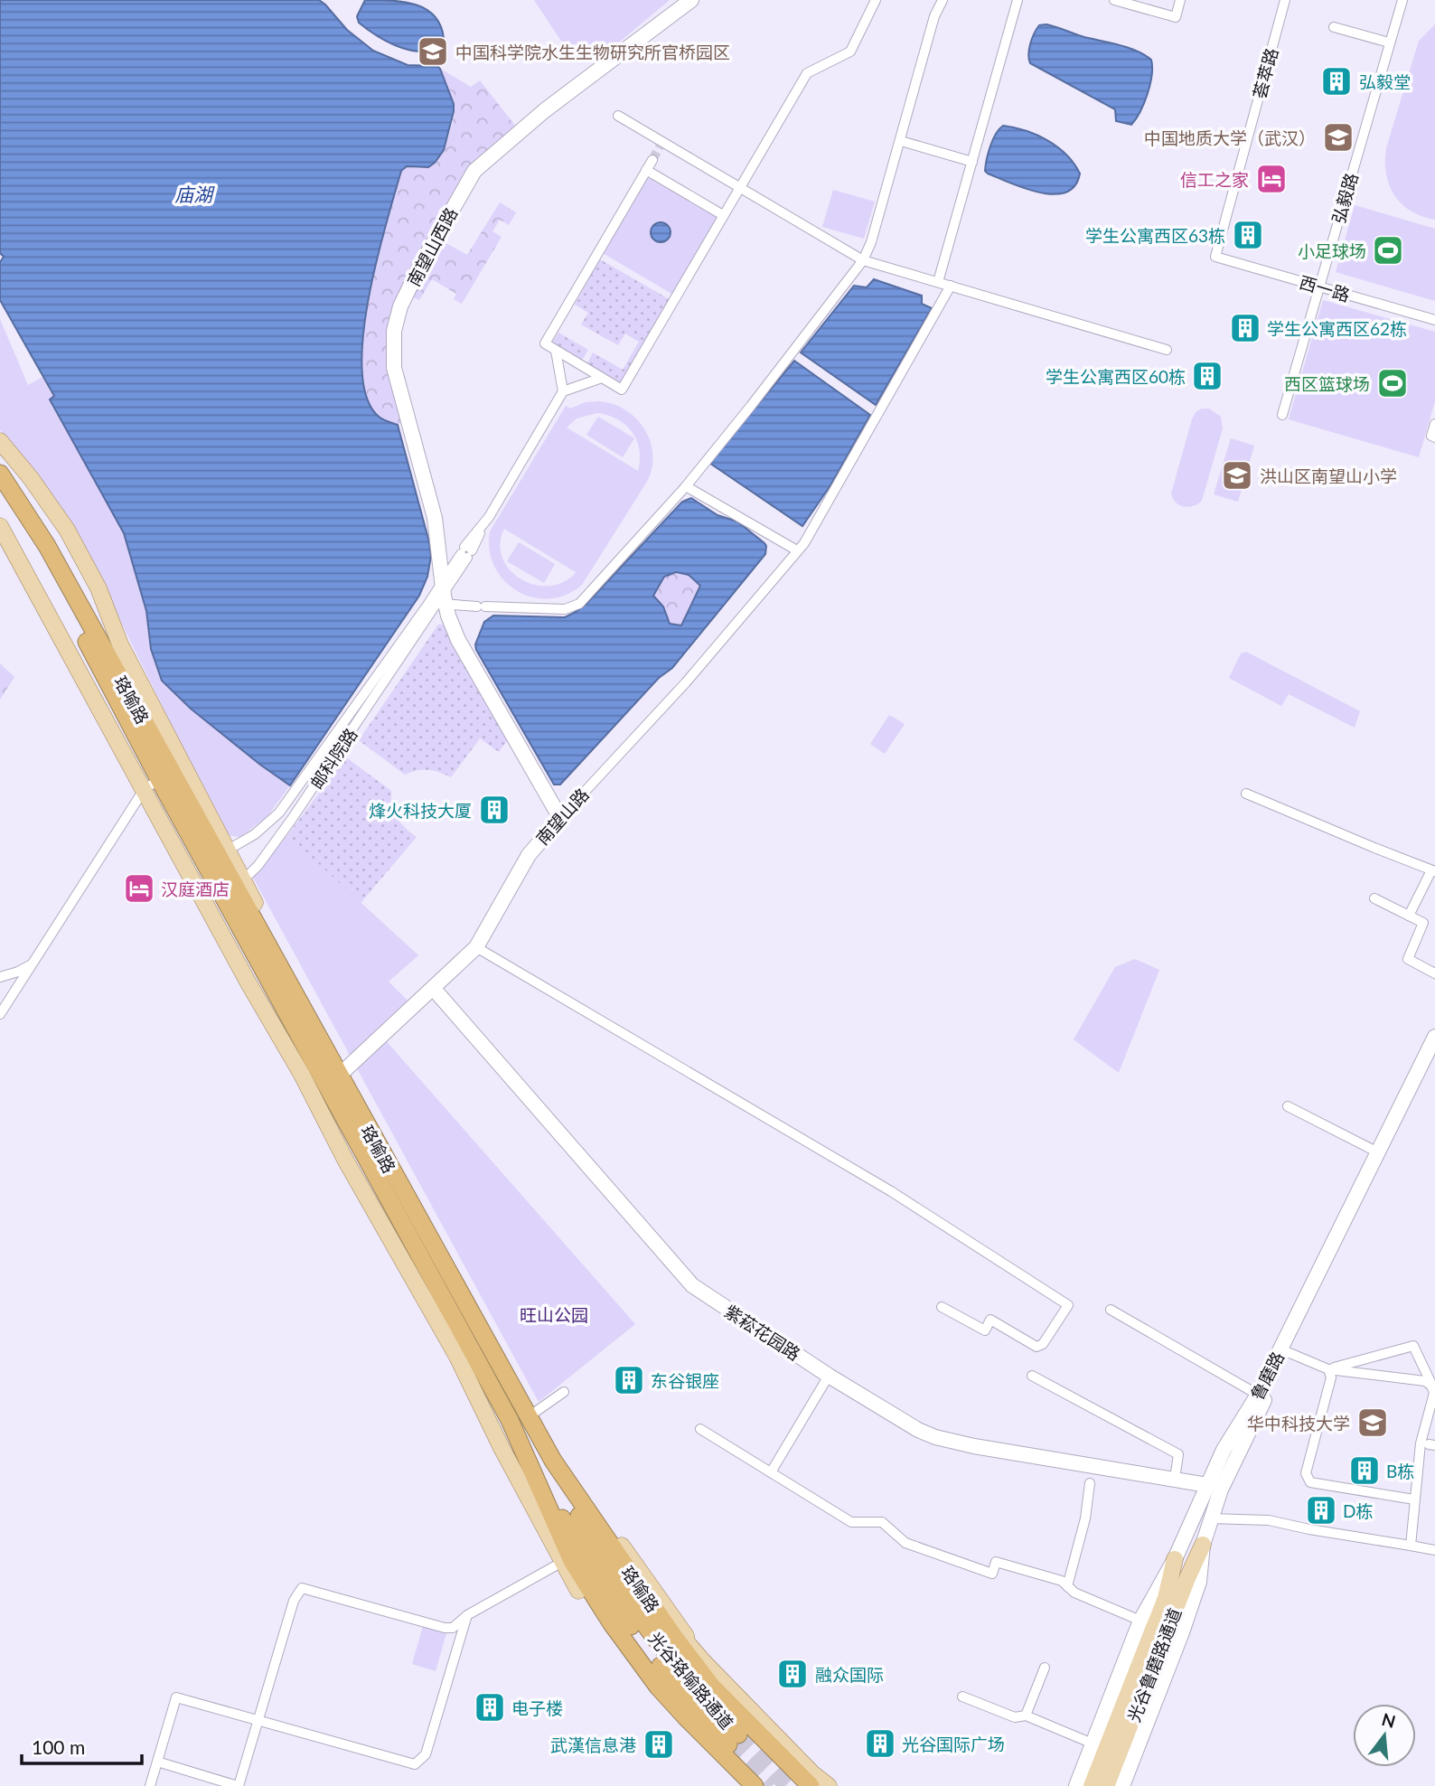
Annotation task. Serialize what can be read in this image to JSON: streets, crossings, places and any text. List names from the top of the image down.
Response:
{
  "streets": {
    "highway": ["珞喻路", "光谷珞喻路通道"],
    "main road": ["光谷鲁磨路通道"],
    "street": [
      "荟萃路",
      "弘毅路",
      "南望山西路",
      "西一路",
      "邮科院路",
      "南望山路",
      "紫菘花园路",
      "鲁磨路"
    ]
  },
  "crossings": [
    ["荟萃路", "西一路"],
    ["弘毅路", "西一路"],
    ["南望山西路", "邮科院路"],
    ["南望山西路", "南望山路"],
    ["珞喻路", "邮科院路"],
    ["珞喻路", "南望山路"],
    ["珞喻路", "光谷珞喻路通道"],
    ["南望山路", "紫菘花园路"],
    ["紫菘花园路", "鲁磨路"],
    ["鲁磨路", "光谷鲁磨路通道"]
  ],
  "water": ["庙湖"],
  "parks": ["旺山公园"],
  "places": {
    "school or university": [
      "中国科学院水生生物研究所官桥园区",
      "中国地质大学（武汉）",
      "洪山区南望山小学",
      "华中科技大学"
    ],
    "building": [
      "弘毅堂",
      "学生公寓西区63栋",
      "学生公寓西区62栋",
      "学生公寓西区60栋",
      "烽火科技大厦",
      "东谷银座",
      "B栋",
      "D栋",
      "融众国际",
      "电子楼",
      "光谷国际广场",
      "武漢信息港"
    ],
    "hotel": ["信工之家", "汉庭酒店"],
    "sports": ["小足球场", "西区篮球场"]
  },
  "scale_bar": "100 m",
  "north": "top"
}
